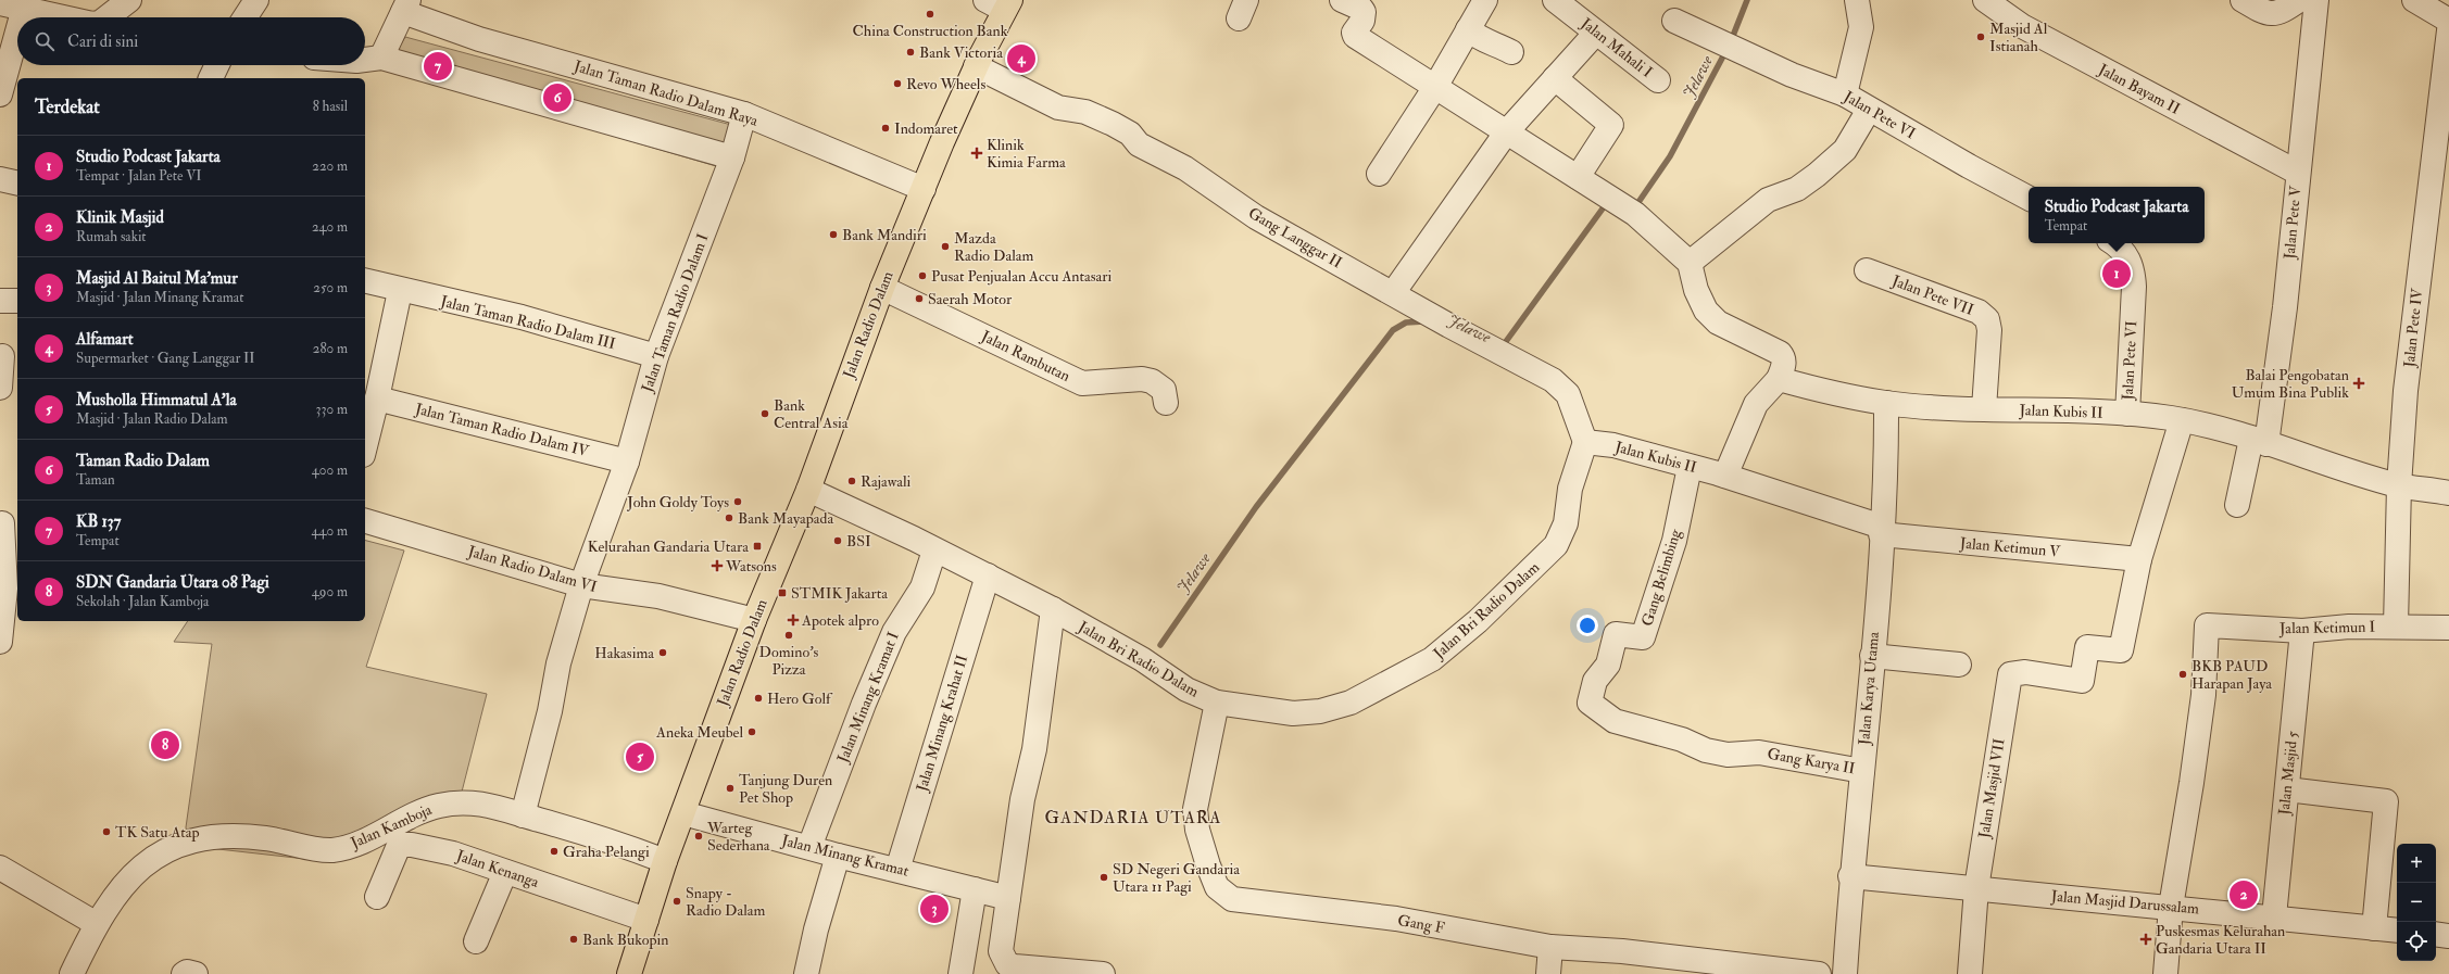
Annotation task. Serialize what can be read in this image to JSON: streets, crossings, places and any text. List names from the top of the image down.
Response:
{
  "streets": {
    "main road": ["Jalan Radio Dalam"],
    "street": [
      "Jalan Mahali I",
      "Jalan Bayam II",
      "Jalan Taman Radio Dalam Raya",
      "Jalan Pete VI",
      "Jalan Pete V",
      "Gang Langgar II",
      "Jalan Pete VII",
      "Jalan Taman Radio Dalam I",
      "Jalan Taman Radio Dalam III",
      "Jalan Pete IV",
      "Jalan Rambutan",
      "Jalan Kubis II",
      "Jalan Taman Radio Dalam IV",
      "Jalan Ketimun V",
      "Jalan Radio Dalam VI",
      "Gang Belimbing",
      "Jalan Bri Radio Dalam",
      "Jalan Ketimun I",
      "Jalan Karya Utama",
      "Jalan Minang Kramat I",
      "Jalan Minang Krahat II",
      "Gang Karya II",
      "Jalan Masjid 5",
      "Jalan Masjid VII",
      "Jalan Kamboja",
      "Jalan Minang Kramat",
      "Jalan Kenanga",
      "Jalan Masjid Darussalam",
      "Gang F"
    ]
  },
  "crossings": [
    ["Jalan Bayam II", "Jalan Pete V"],
    ["Jalan Taman Radio Dalam Raya", "Jalan Taman Radio Dalam I"],
    ["Jalan Taman Radio Dalam Raya", "Jalan Radio Dalam"],
    ["Jalan Pete VI", "Jalan Kubis II"],
    ["Jalan Pete V", "Jalan Kubis II"],
    ["Gang Langgar II", "Jalan Radio Dalam"],
    ["Gang Langgar II", "Jalan Kubis II"],
    ["Gang Langgar II", "Jalan Bri Radio Dalam"],
    ["Jalan Pete VII", "Jalan Kubis II"],
    ["Jalan Taman Radio Dalam I", "Jalan Taman Radio Dalam III"],
    ["Jalan Taman Radio Dalam I", "Jalan Taman Radio Dalam IV"],
    ["Jalan Taman Radio Dalam I", "Jalan Radio Dalam VI"],
    ["Jalan Taman Radio Dalam I", "Jalan Kamboja"],
    ["Jalan Radio Dalam", "Jalan Rambutan"],
    ["Jalan Radio Dalam", "Jalan Radio Dalam VI"],
    ["Jalan Radio Dalam", "Jalan Bri Radio Dalam"],
    ["Jalan Radio Dalam", "Jalan Kamboja"],
    ["Jalan Radio Dalam", "Jalan Minang Kramat"],
    ["Jalan Radio Dalam", "Jalan Kenanga"],
    ["Jalan Pete IV", "Jalan Kubis II"],
    ["Jalan Pete IV", "Jalan Ketimun I"],
    ["Jalan Kubis II", "Jalan Ketimun V"],
    ["Jalan Kubis II", "Gang Belimbing"],
    ["Jalan Kubis II", "Jalan Bri Radio Dalam"],
    ["Jalan Kubis II", "Jalan Karya Utama"],
    ["Jalan Ketimun V", "Jalan Karya Utama"],
    ["Jalan Ketimun V", "Jalan Masjid VII"],
    ["Gang Belimbing", "Gang Karya II"],
    ["Jalan Bri Radio Dalam", "Jalan Minang Kramat I"],
    ["Jalan Bri Radio Dalam", "Jalan Minang Krahat II"],
    ["Jalan Bri Radio Dalam", "Gang F"],
    ["Jalan Ketimun I", "Jalan Masjid 5"],
    ["Jalan Ketimun I", "Jalan Masjid Darussalam"],
    ["Jalan Karya Utama", "Gang Karya II"],
    ["Jalan Karya Utama", "Jalan Masjid Darussalam"],
    ["Jalan Minang Kramat I", "Jalan Minang Kramat"],
    ["Jalan Minang Krahat II", "Jalan Minang Kramat"],
    ["Jalan Masjid 5", "Jalan Masjid Darussalam"],
    ["Jalan Masjid VII", "Jalan Masjid Darussalam"]
  ],
  "districts": ["GANDARIA UTARA"],
  "water": ["Jelawe"],
  "places": {
    "other": [
      "China Construction Bank",
      "Masjid Al Istianah",
      "Bank Victoria",
      "Revo Wheels",
      "Indomaret",
      "Bank Mandiri",
      "Mazda Radio Dalam",
      "Pusat Penjualan Accu Antasari",
      "Saerah Motor",
      "Bank Central Asia",
      "Rajawali",
      "John Goldy Toys",
      "Bank Mayapada",
      "BSI",
      "Domino's Pizza",
      "Hakasima",
      "BKB PAUD Harapan Jaya",
      "Hero Golf",
      "Aneka Meubel",
      "Tanjung Duren Pet Shop",
      "TK Satu Atap",
      "Warteg Sederhana",
      "Graha Pelangi",
      "SD Negeri Gandaria Utara 11 Pagi",
      "Snapy - Radio Dalam",
      "Bank Bukopin"
    ],
    "health": [
      "Klinik Kimia Farma",
      "Balai Pengobatan Umum Bina Publik",
      "Watsons",
      "Apotek alpro",
      "Puskesmas Kelurahan Gandaria Utara II"
    ],
    "transit": ["Kelurahan Gandaria Utara", "STMIK Jakarta"]
  },
  "page": {
    "search": "Cari di sini",
    "pins": [
      "4",
      "7",
      "6",
      "1",
      "8",
      "5",
      "2",
      "3"
    ],
    "heading": ["Terdekat", "8 hasil"],
    "list": [
      {
        "mark": "1",
        "name": "Studio Podcast Jakarta",
        "note": "Tempat · Jalan Pete VI",
        "value": "220 m"
      },
      {
        "mark": "2",
        "name": "Klinik Masjid",
        "note": "Rumah sakit",
        "value": "240 m"
      },
      {
        "mark": "3",
        "name": "Masjid Al Baitul Ma'mur",
        "note": "Masjid · Jalan Minang Kramat",
        "value": "250 m"
      },
      {
        "mark": "4",
        "name": "Alfamart",
        "note": "Supermarket · Gang Langgar II",
        "value": "280 m"
      },
      {
        "mark": "5",
        "name": "Musholla Himmatul A'la",
        "note": "Masjid · Jalan Radio Dalam",
        "value": "330 m"
      },
      {
        "mark": "6",
        "name": "Taman Radio Dalam",
        "note": "Taman",
        "value": "400 m"
      },
      {
        "mark": "7",
        "name": "KB 137",
        "note": "Tempat",
        "value": "440 m"
      },
      {
        "mark": "8",
        "name": "SDN Gandaria Utara 08 Pagi",
        "note": "Sekolah · Jalan Kamboja",
        "value": "490 m"
      }
    ],
    "popup": ["Studio Podcast Jakarta", "Tempat"],
    "map_buttons": ["+", "−"]
  }
}
